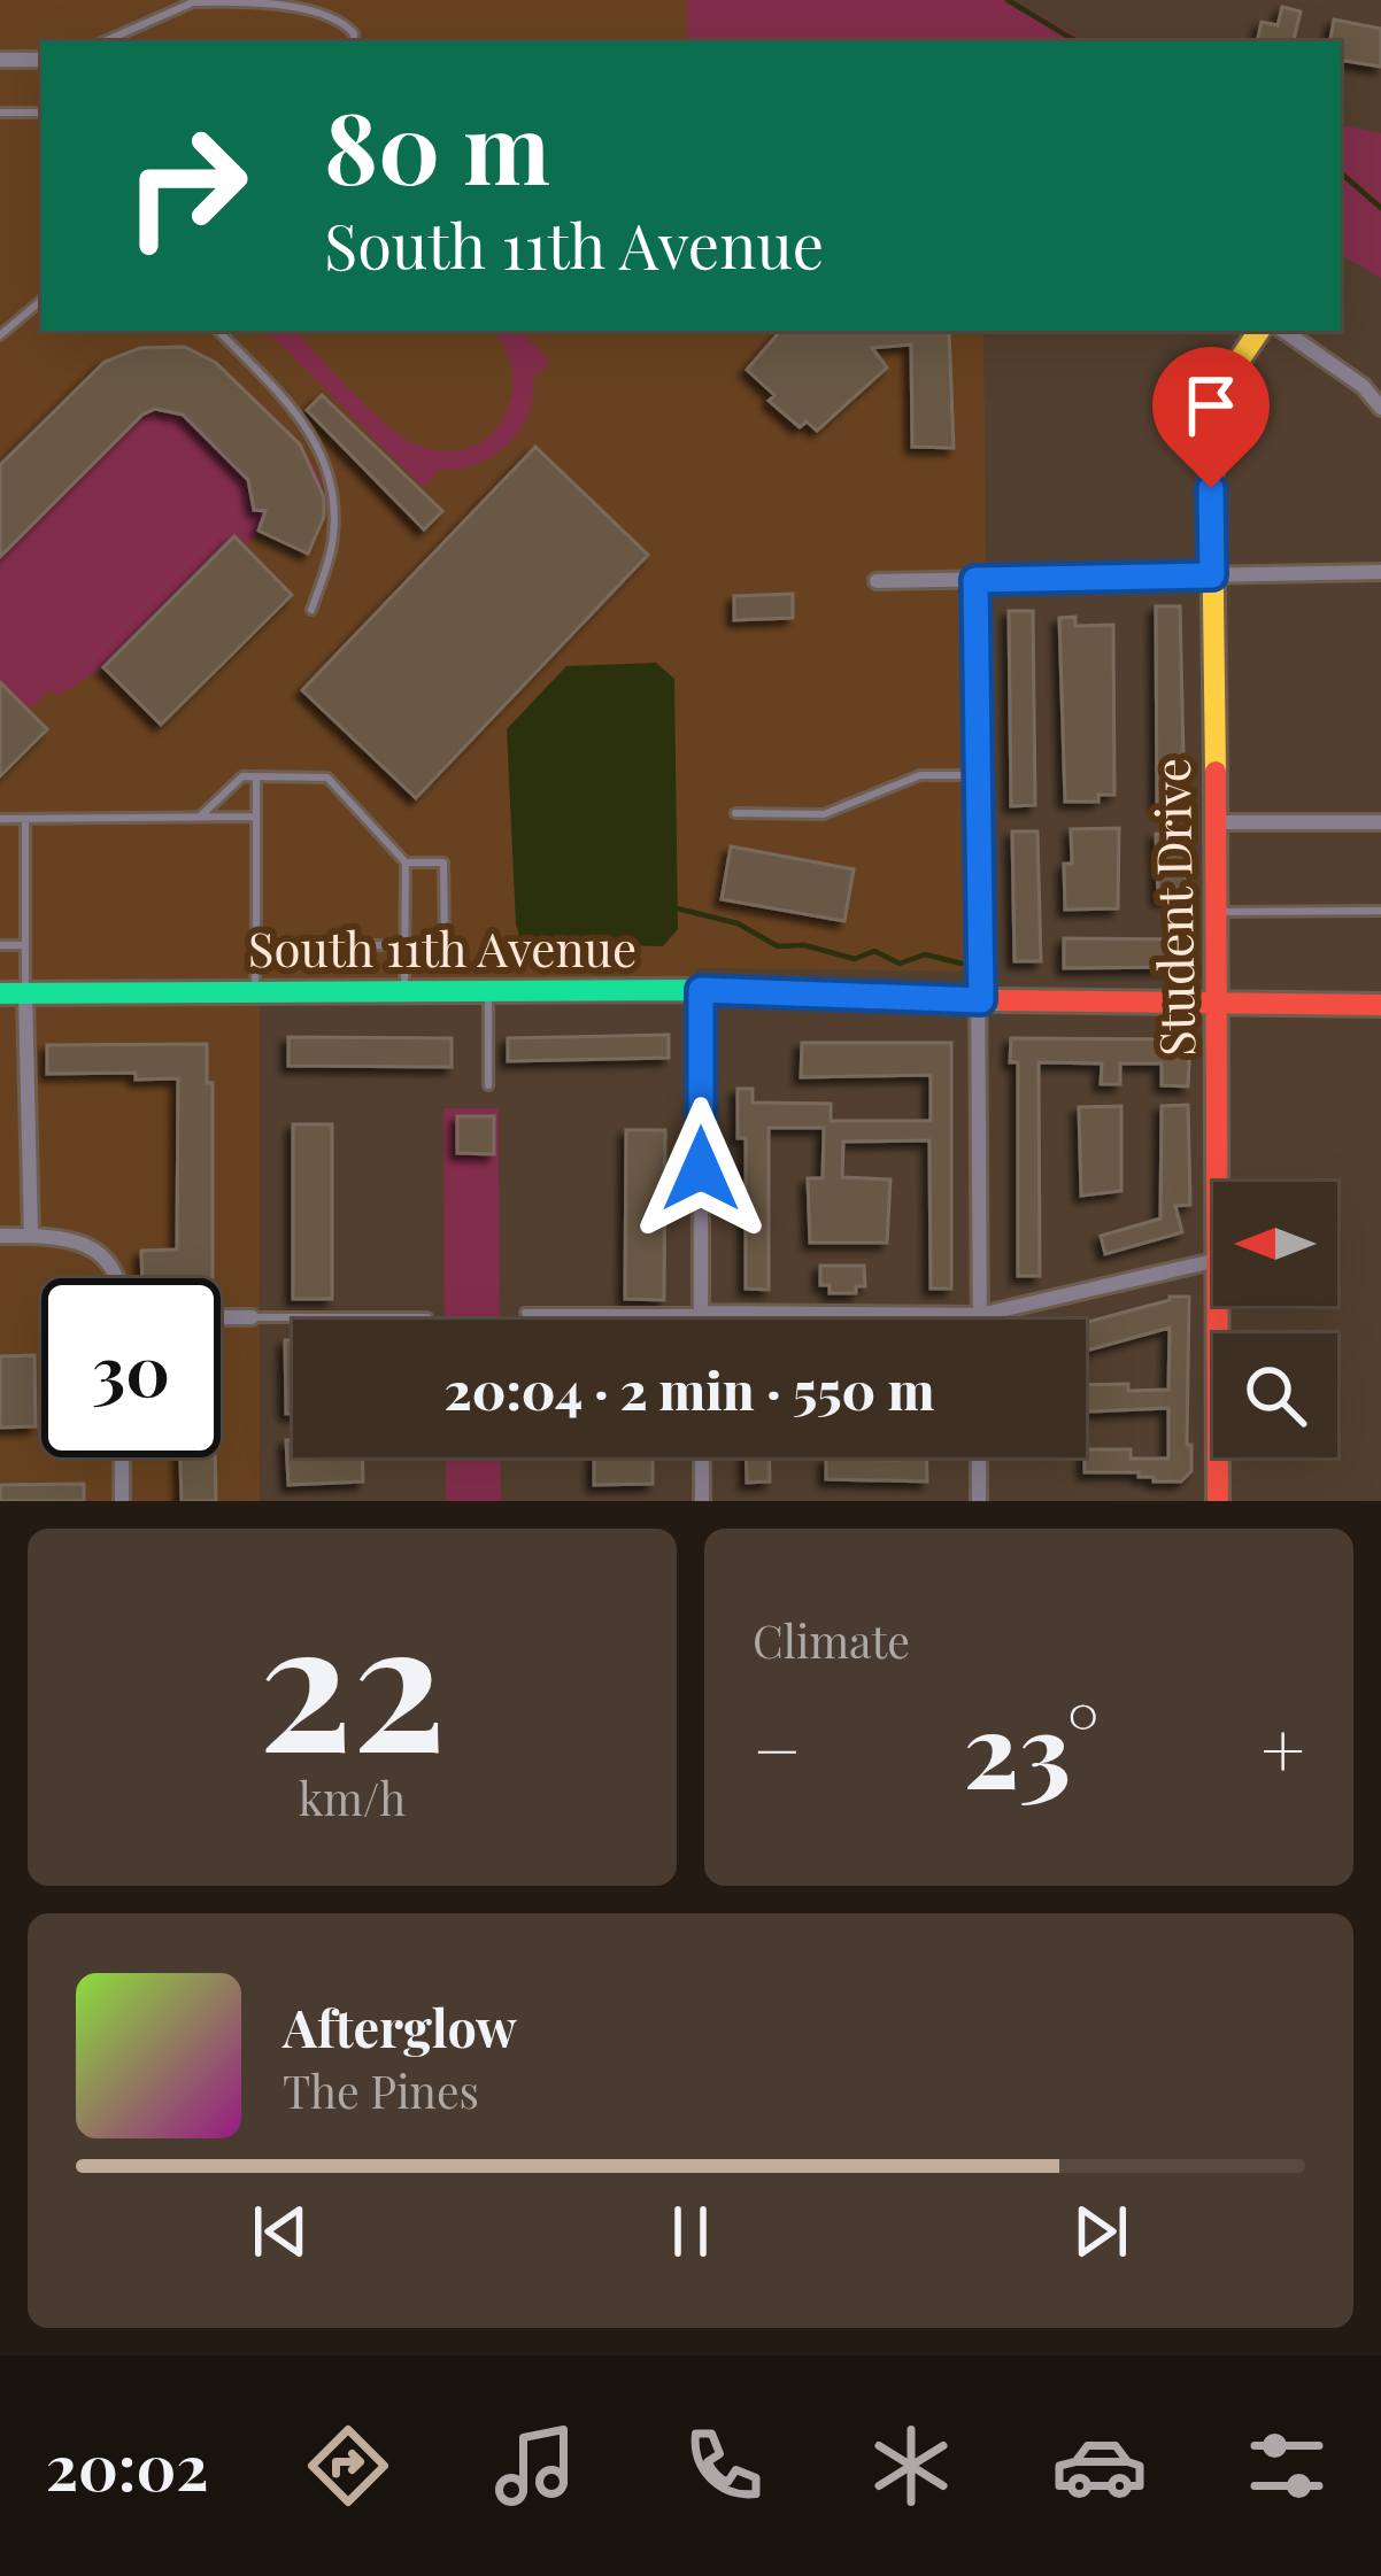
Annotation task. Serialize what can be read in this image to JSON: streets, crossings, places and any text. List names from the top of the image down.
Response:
{
  "streets": {
    "street": ["Student Drive", "South 11th Avenue"]
  },
  "crossings": [
    ["Student Drive", "South 11th Avenue"]
  ],
  "north": "left",
  "page": {
    "turn": ["80 m", "South 11th Avenue"],
    "limit": "30",
    "trip": "20:04 · 2 min · 550 m",
    "tile": [
      ["22", "km/h"],
      "Climate"
    ],
    "heat": ["−", "23°", "+"],
    "song": ["Afterglow", "The Pines"],
    "tabs": "20:02"
  }
}
